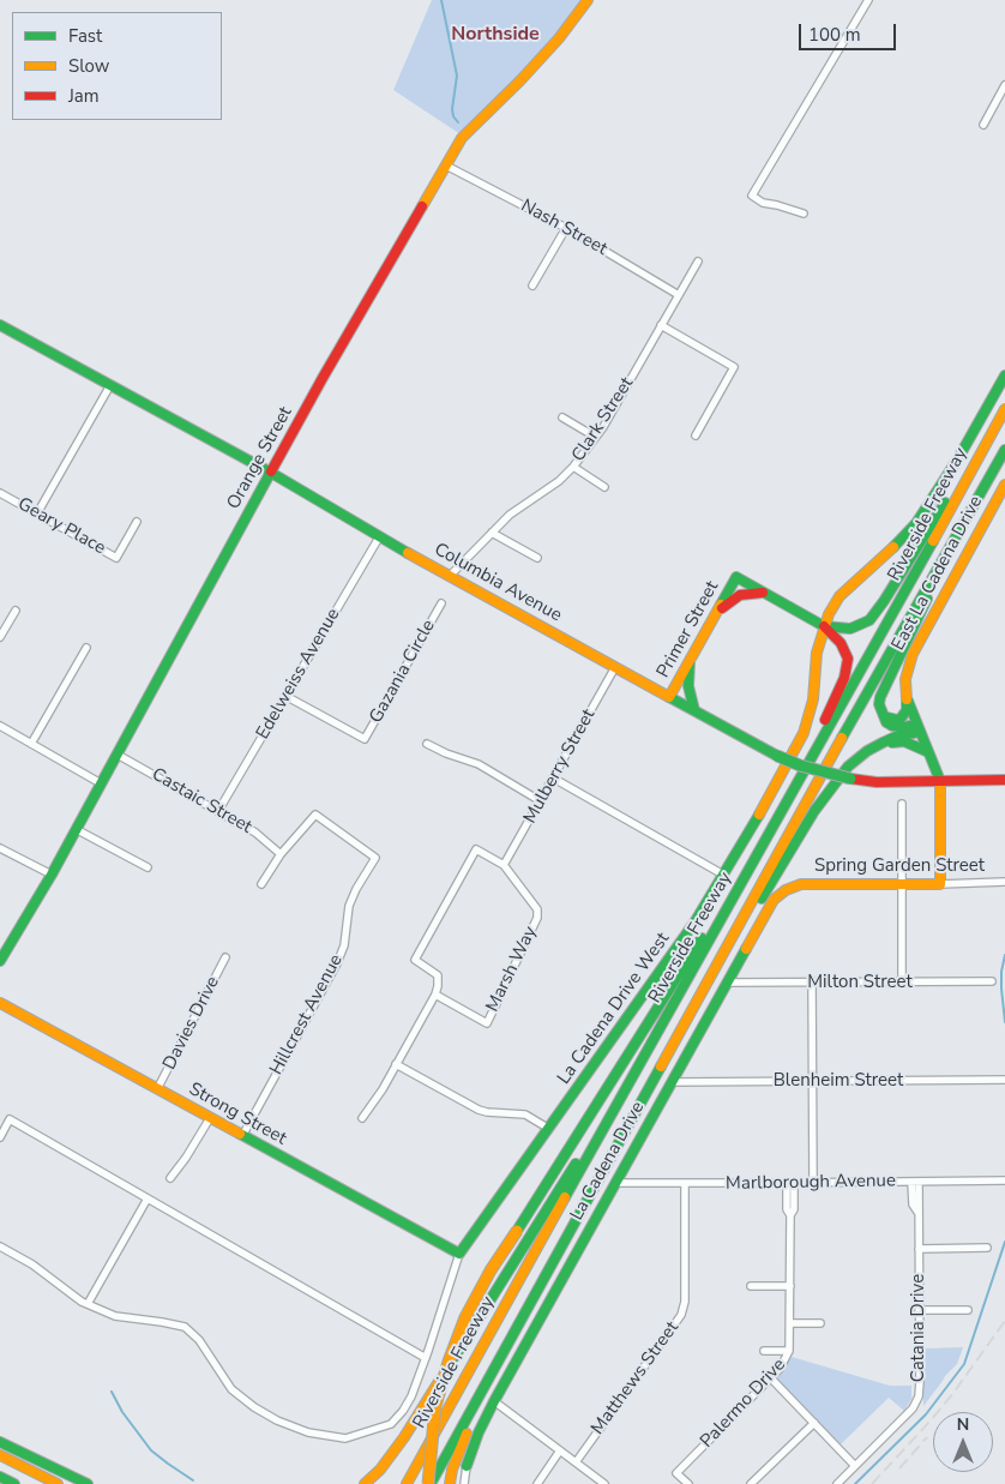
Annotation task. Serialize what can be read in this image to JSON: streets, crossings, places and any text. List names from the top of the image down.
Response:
{
  "streets": {
    "main road": [
      "Orange Street",
      "Riverside Freeway",
      "East La Cadena Drive",
      "Columbia Avenue",
      "Primer Street",
      "Spring Garden Street",
      "La Cadena Drive West",
      "Strong Street",
      "La Cadena Drive"
    ],
    "street": [
      "Nash Street",
      "Clark Street",
      "Geary Place",
      "Gazania Circle",
      "Edelweiss Avenue",
      "Mulberry Street",
      "Castaic Street",
      "Marsh Way",
      "Milton Street",
      "Hillcrest Avenue",
      "Davies Drive",
      "Blenheim Street",
      "Marlborough Avenue",
      "Catania Drive",
      "Matthews Street",
      "Palermo Drive"
    ]
  },
  "crossings": [
    ["Nash Street", "Clark Street"],
    ["Nash Street", "Orange Street"],
    ["Clark Street", "Columbia Avenue"],
    ["Orange Street", "Columbia Avenue"],
    ["Orange Street", "Castaic Street"],
    ["East La Cadena Drive", "Columbia Avenue"],
    ["Columbia Avenue", "Primer Street"],
    ["Columbia Avenue", "Edelweiss Avenue"],
    ["Columbia Avenue", "Mulberry Street"],
    ["Gazania Circle", "Edelweiss Avenue"],
    ["Edelweiss Avenue", "Castaic Street"],
    ["Mulberry Street", "Marsh Way"],
    ["Castaic Street", "Hillcrest Avenue"],
    ["Spring Garden Street", "La Cadena Drive"],
    ["Milton Street", "La Cadena Drive"],
    ["La Cadena Drive West", "Strong Street"],
    ["Hillcrest Avenue", "Strong Street"],
    ["Davies Drive", "Strong Street"],
    ["Blenheim Street", "La Cadena Drive"],
    ["La Cadena Drive", "Marlborough Avenue"],
    ["Marlborough Avenue", "Catania Drive"],
    ["Marlborough Avenue", "Matthews Street"],
    ["Marlborough Avenue", "Palermo Drive"]
  ],
  "districts": ["Northside"],
  "legend": ["Fast", "Slow", "Jam"],
  "scale_bar": "100 m",
  "north": "top"
}
